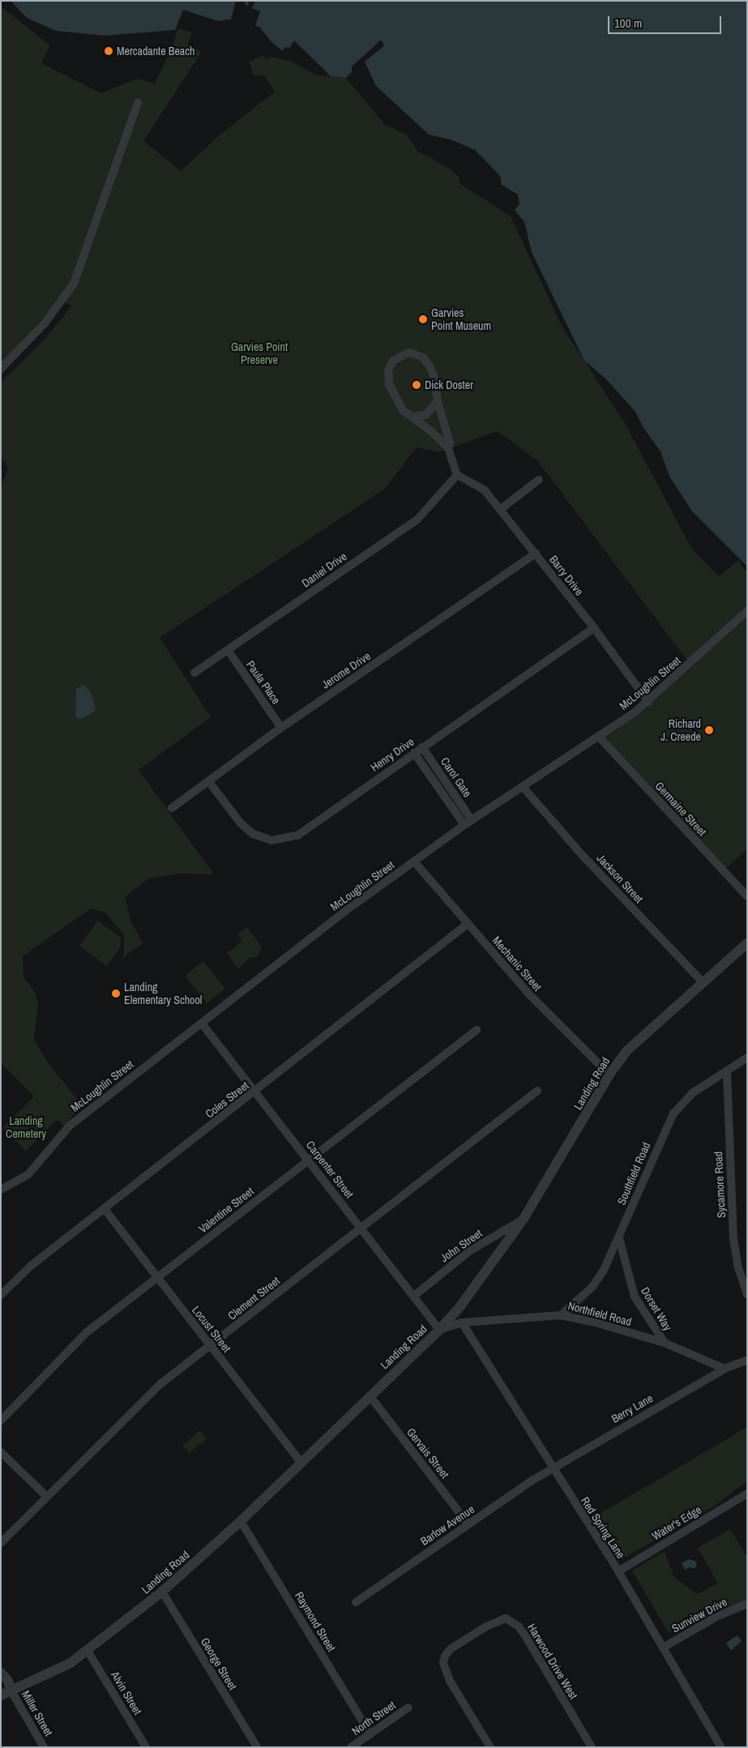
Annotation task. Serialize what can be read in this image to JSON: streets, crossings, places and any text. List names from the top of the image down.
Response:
{
  "streets": {
    "street": [
      "Daniel Drive",
      "Barry Drive",
      "Jerome Drive",
      "Paula Place",
      "McLoughlin Street",
      "Henry Drive",
      "Carol Gate",
      "Germaine Street",
      "Jackson Street",
      "Mechanic Street",
      "Landing Road",
      "Coles Street",
      "Carpenter Street",
      "Southfield Road",
      "Sycamore Road",
      "Valentine Street",
      "John Street",
      "Clement Street",
      "Dorset Way",
      "Northfield Road",
      "Locust Street",
      "Berry Lane",
      "Gervais Street",
      "Water's Edge",
      "Barlow Avenue",
      "Red Spring Lane",
      "Sunview Drive",
      "Raymond Street",
      "Harwood Drive West",
      "George Street",
      "Alvin Street",
      "Miller Street",
      "North Street"
    ]
  },
  "crossings": [
    ["Daniel Drive", "Barry Drive"],
    ["Daniel Drive", "Paula Place"],
    ["Barry Drive", "Jerome Drive"],
    ["Barry Drive", "McLoughlin Street"],
    ["Barry Drive", "Henry Drive"],
    ["Jerome Drive", "Paula Place"],
    ["Jerome Drive", "Henry Drive"],
    ["McLoughlin Street", "Carol Gate"],
    ["McLoughlin Street", "Germaine Street"],
    ["McLoughlin Street", "Jackson Street"],
    ["McLoughlin Street", "Mechanic Street"],
    ["McLoughlin Street", "Carpenter Street"],
    ["Henry Drive", "Carol Gate"],
    ["Jackson Street", "Landing Road"],
    ["Mechanic Street", "Landing Road"],
    ["Mechanic Street", "Coles Street"],
    ["Landing Road", "Carpenter Street"],
    ["Landing Road", "John Street"],
    ["Landing Road", "Northfield Road"],
    ["Landing Road", "Locust Street"],
    ["Landing Road", "Gervais Street"],
    ["Landing Road", "Raymond Street"],
    ["Landing Road", "George Street"],
    ["Landing Road", "Alvin Street"],
    ["Landing Road", "Miller Street"],
    ["Coles Street", "Carpenter Street"],
    ["Coles Street", "Locust Street"],
    ["Carpenter Street", "Valentine Street"],
    ["Carpenter Street", "John Street"],
    ["Carpenter Street", "Clement Street"],
    ["Carpenter Street", "Northfield Road"],
    ["Southfield Road", "Sycamore Road"],
    ["Southfield Road", "Dorset Way"],
    ["Southfield Road", "Northfield Road"],
    ["Valentine Street", "Locust Street"],
    ["Clement Street", "Locust Street"],
    ["Dorset Way", "Northfield Road"],
    ["Northfield Road", "Berry Lane"],
    ["Northfield Road", "Red Spring Lane"],
    ["Berry Lane", "Barlow Avenue"],
    ["Berry Lane", "Red Spring Lane"],
    ["Gervais Street", "Barlow Avenue"],
    ["Water's Edge", "Red Spring Lane"],
    ["Barlow Avenue", "Red Spring Lane"],
    ["Red Spring Lane", "Sunview Drive"],
    ["Raymond Street", "North Street"]
  ],
  "parks": ["Garvies Point Preserve", "Landing Cemetery"],
  "places": [
    "Mercadante Beach",
    "Garvies Point Museum",
    "Dick Doster",
    "Richard J. Creede",
    "Landing Elementary School"
  ],
  "scale_bar": "100 m"
}
